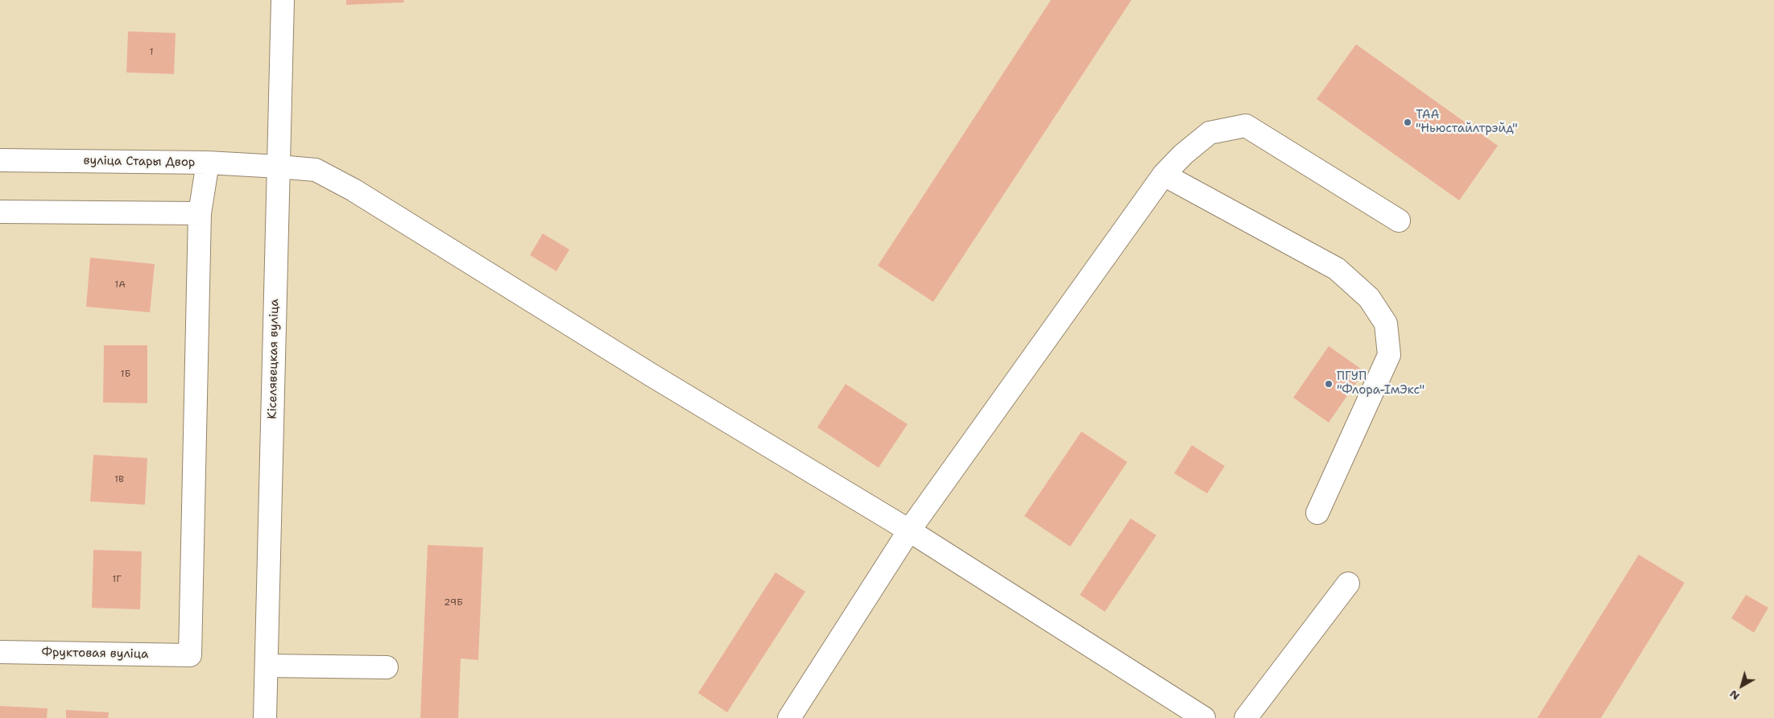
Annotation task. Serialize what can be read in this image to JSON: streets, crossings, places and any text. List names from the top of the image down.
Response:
{
  "streets": {
    "street": ["вуліца Стары Двор", "Кіселявецкая вуліца", "Фруктовая вуліца"]
  },
  "crossings": [
    ["вуліца Стары Двор", "Кіселявецкая вуліца"]
  ],
  "places": ["ТАА \"Ньюстайлтрэйд\"", "ПГУП \"Флора-ІмЭкс\""],
  "house_numbers": [
    "1",
    "1А",
    "1Б",
    "1В",
    "1Г",
    "29Б"
  ],
  "north": "bottom left"
}
